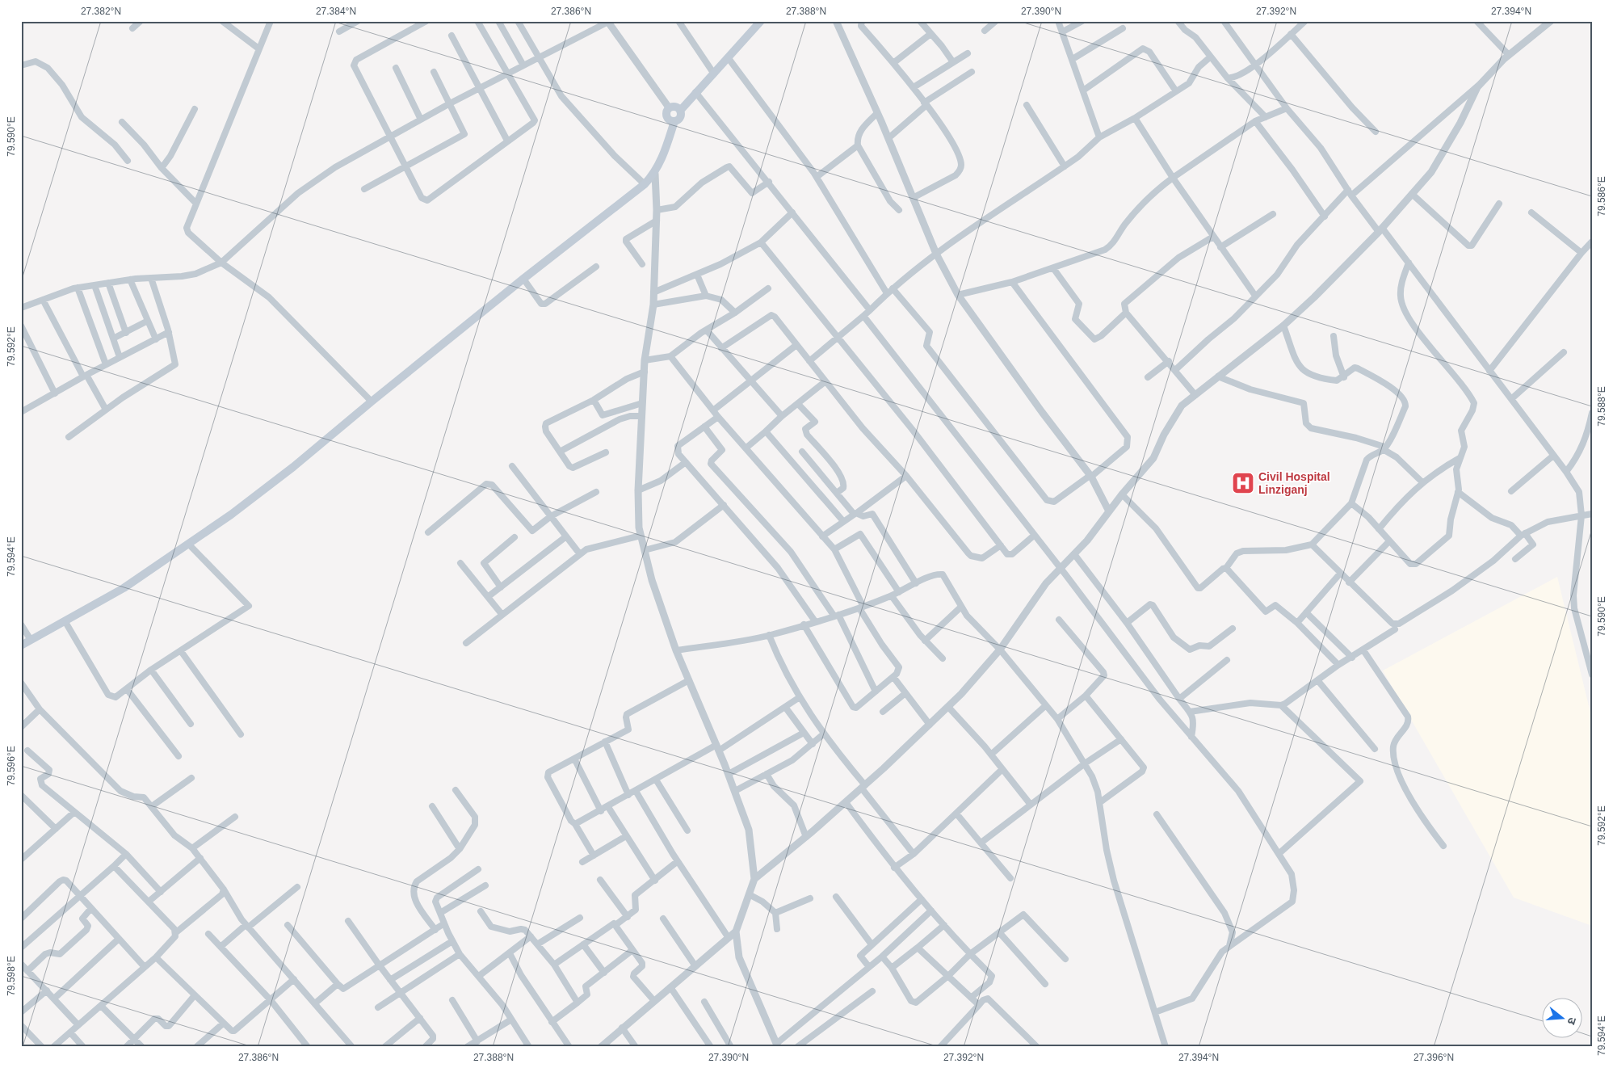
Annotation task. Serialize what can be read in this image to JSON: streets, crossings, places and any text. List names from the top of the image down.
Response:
{
  "places": {
    "hospital": ["Civil Hospital Linziganj"]
  },
  "north": "right",
  "coordinates": [
    "27.382°N",
    "27.384°N",
    "27.386°N",
    "27.388°N",
    "27.390°N",
    "27.392°N",
    "27.394°N",
    "79.590°E",
    "79.586°E",
    "79.592°E",
    "79.588°E",
    "79.594°E",
    "79.596°E",
    "79.598°E",
    "27.396°N"
  ]
}
